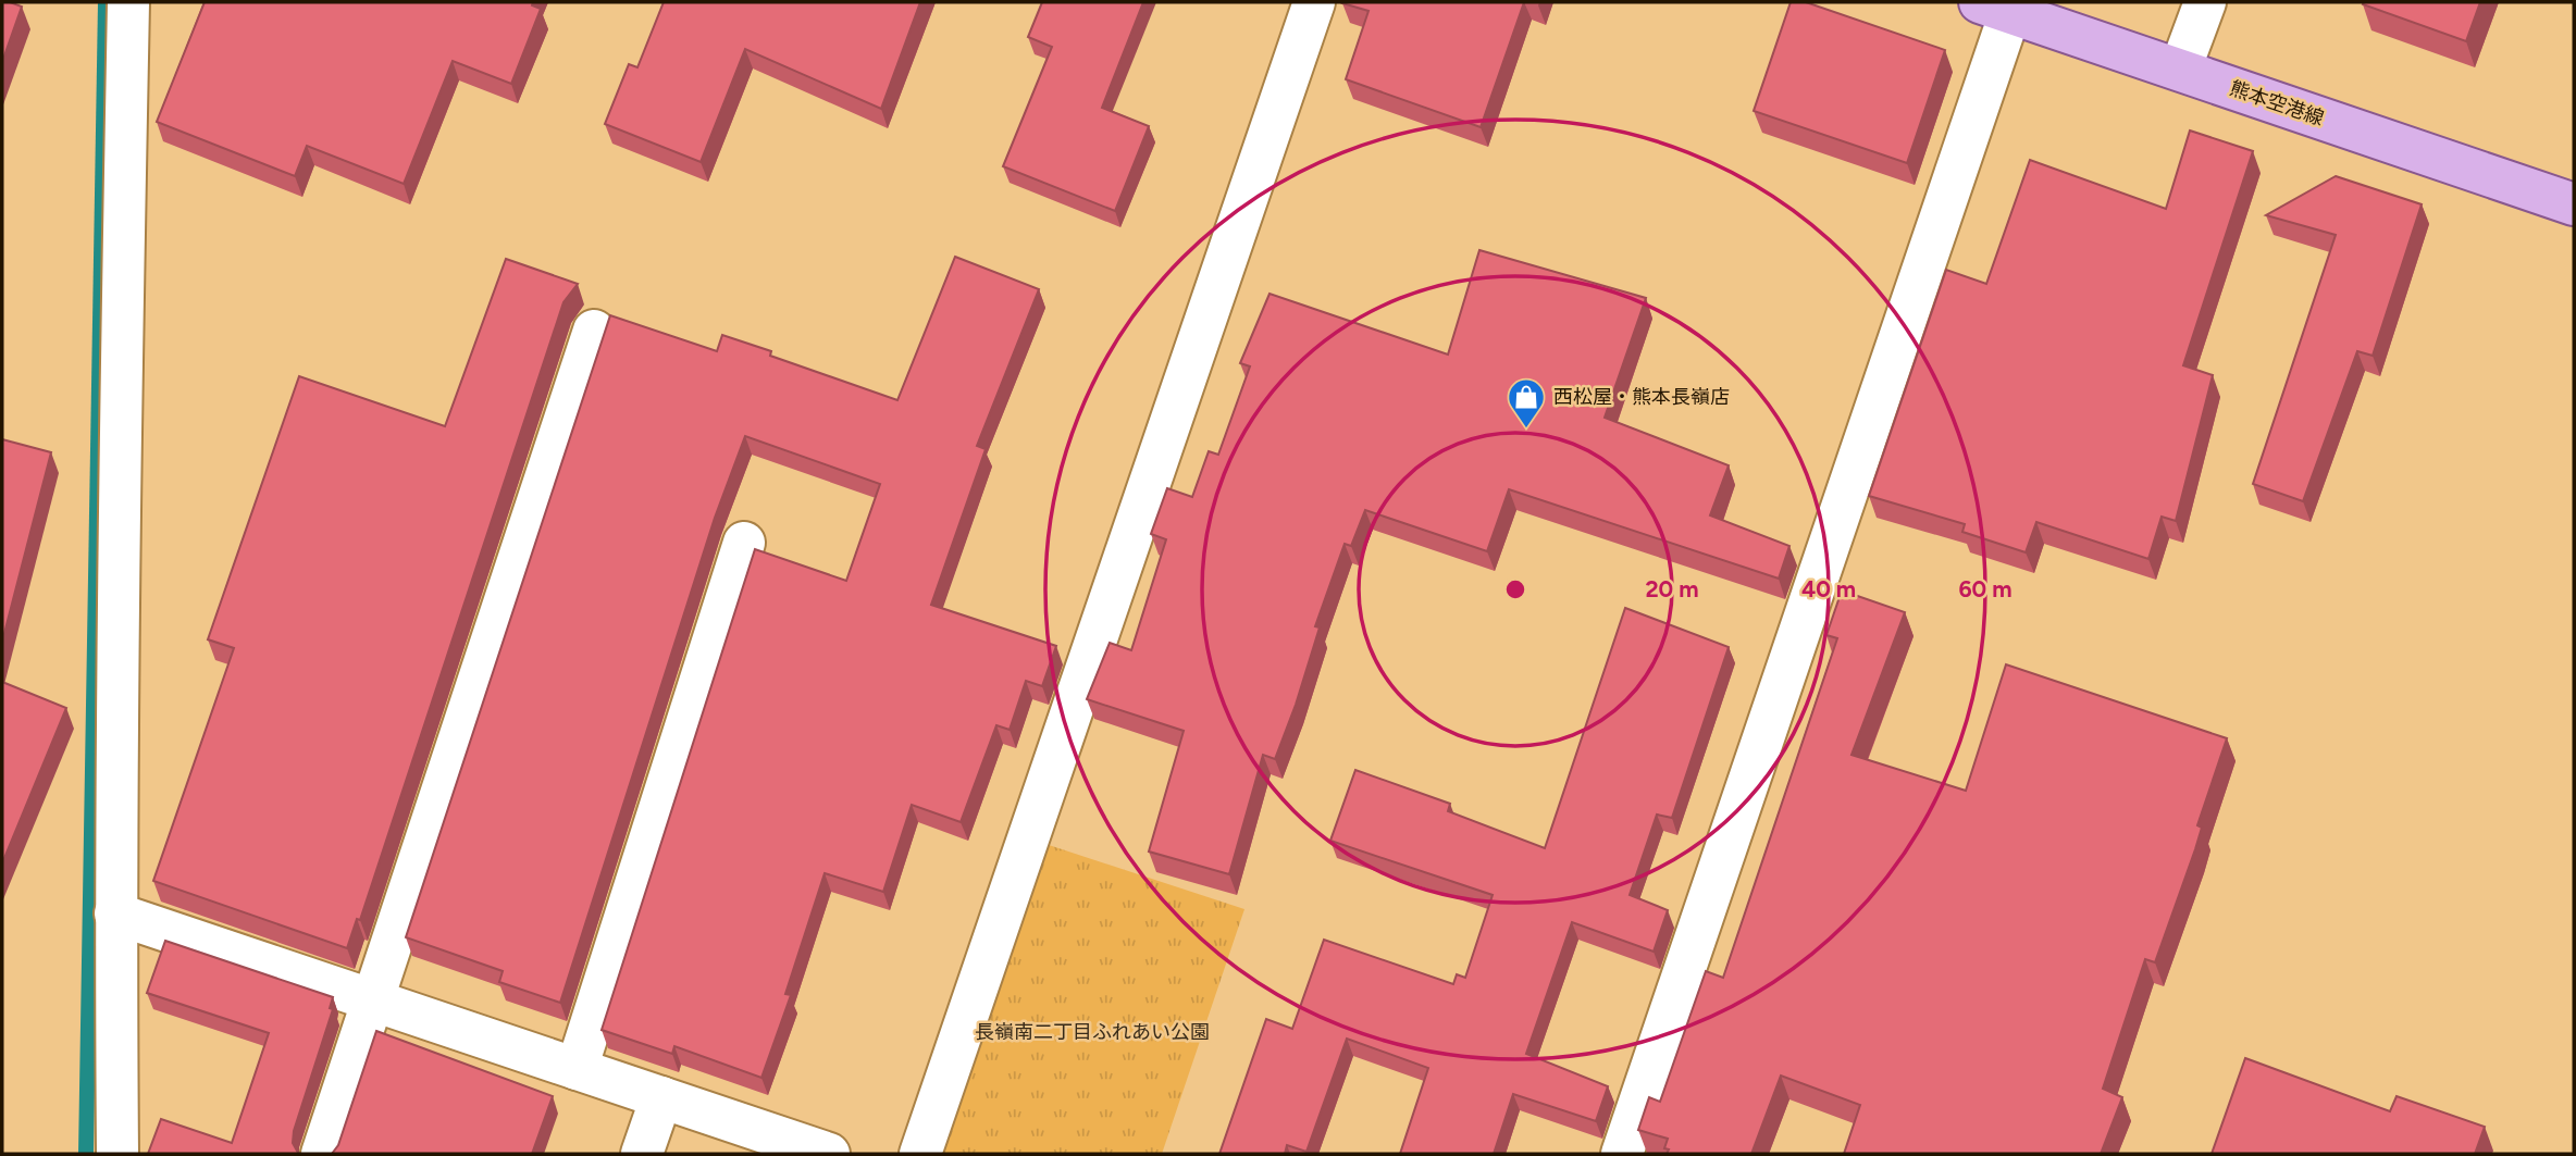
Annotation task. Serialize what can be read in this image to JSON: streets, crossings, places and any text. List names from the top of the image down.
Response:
{
  "streets": {
    "main road": ["熊本空港線"]
  },
  "parks": ["長嶺南二丁目ふれあい公園"],
  "places": {
    "shop": ["西松屋・熊本長嶺店"]
  },
  "rings": ["20 m", "40 m", "60 m"]
}
